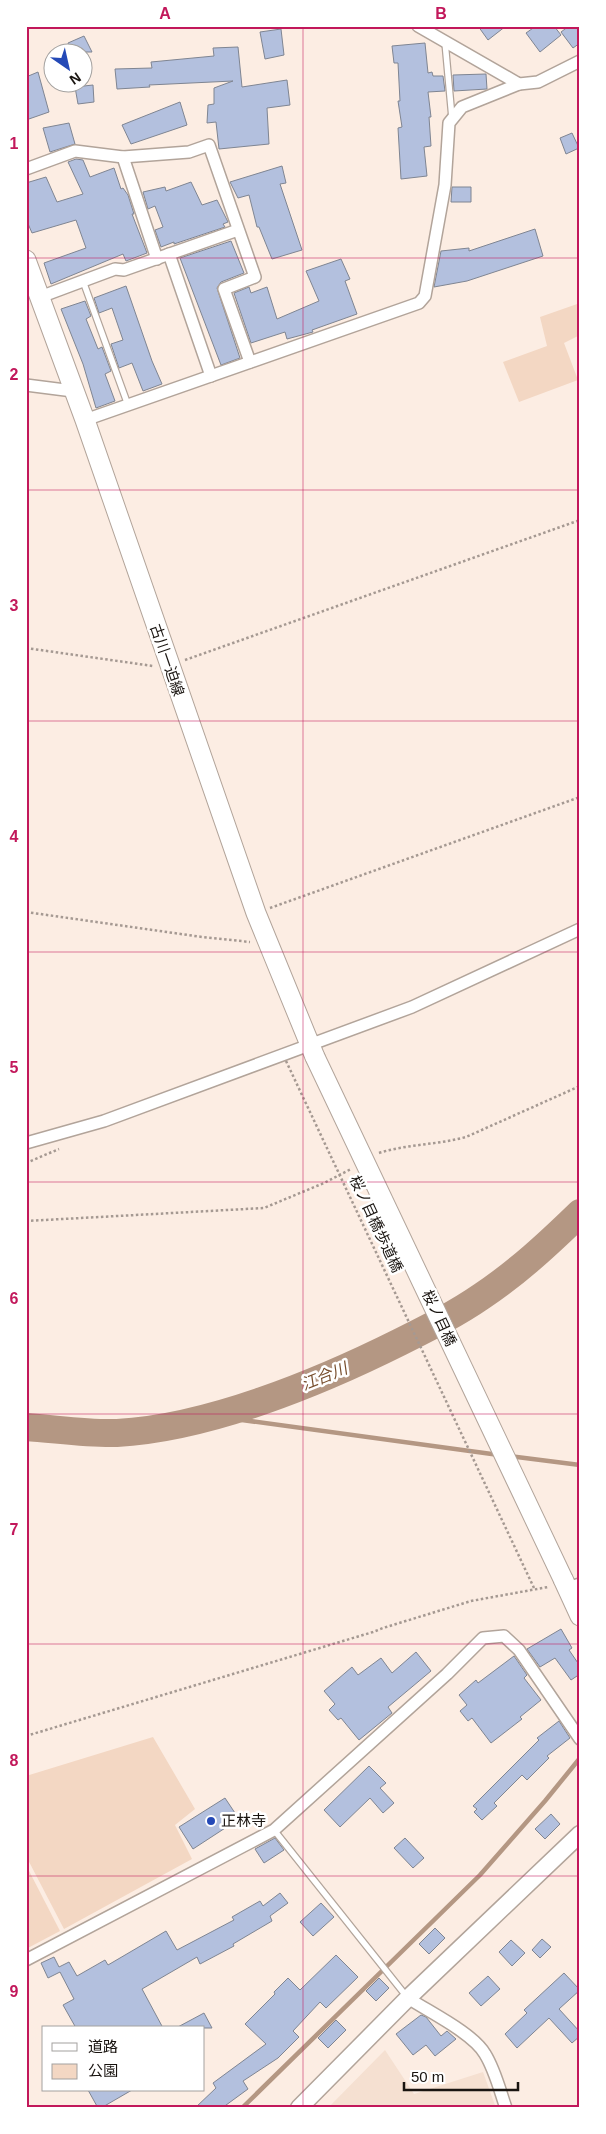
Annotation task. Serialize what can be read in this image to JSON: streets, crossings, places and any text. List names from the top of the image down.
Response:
{
  "streets": {
    "main road": ["古川一迫線", "桜ノ目橋"],
    "path": ["桜ノ目橋歩道橋"]
  },
  "crossings": [
    ["古川一迫線", "桜ノ目橋"]
  ],
  "water": ["江合川"],
  "places": ["正林寺"],
  "legend": ["道路", "公園"],
  "scale_bar": "50 m",
  "north": "bottom right",
  "grid": {
    "columns": ["A", "B"],
    "rows": [
      "1",
      "2",
      "3",
      "4",
      "5",
      "6",
      "7",
      "8",
      "9"
    ]
  }
}
